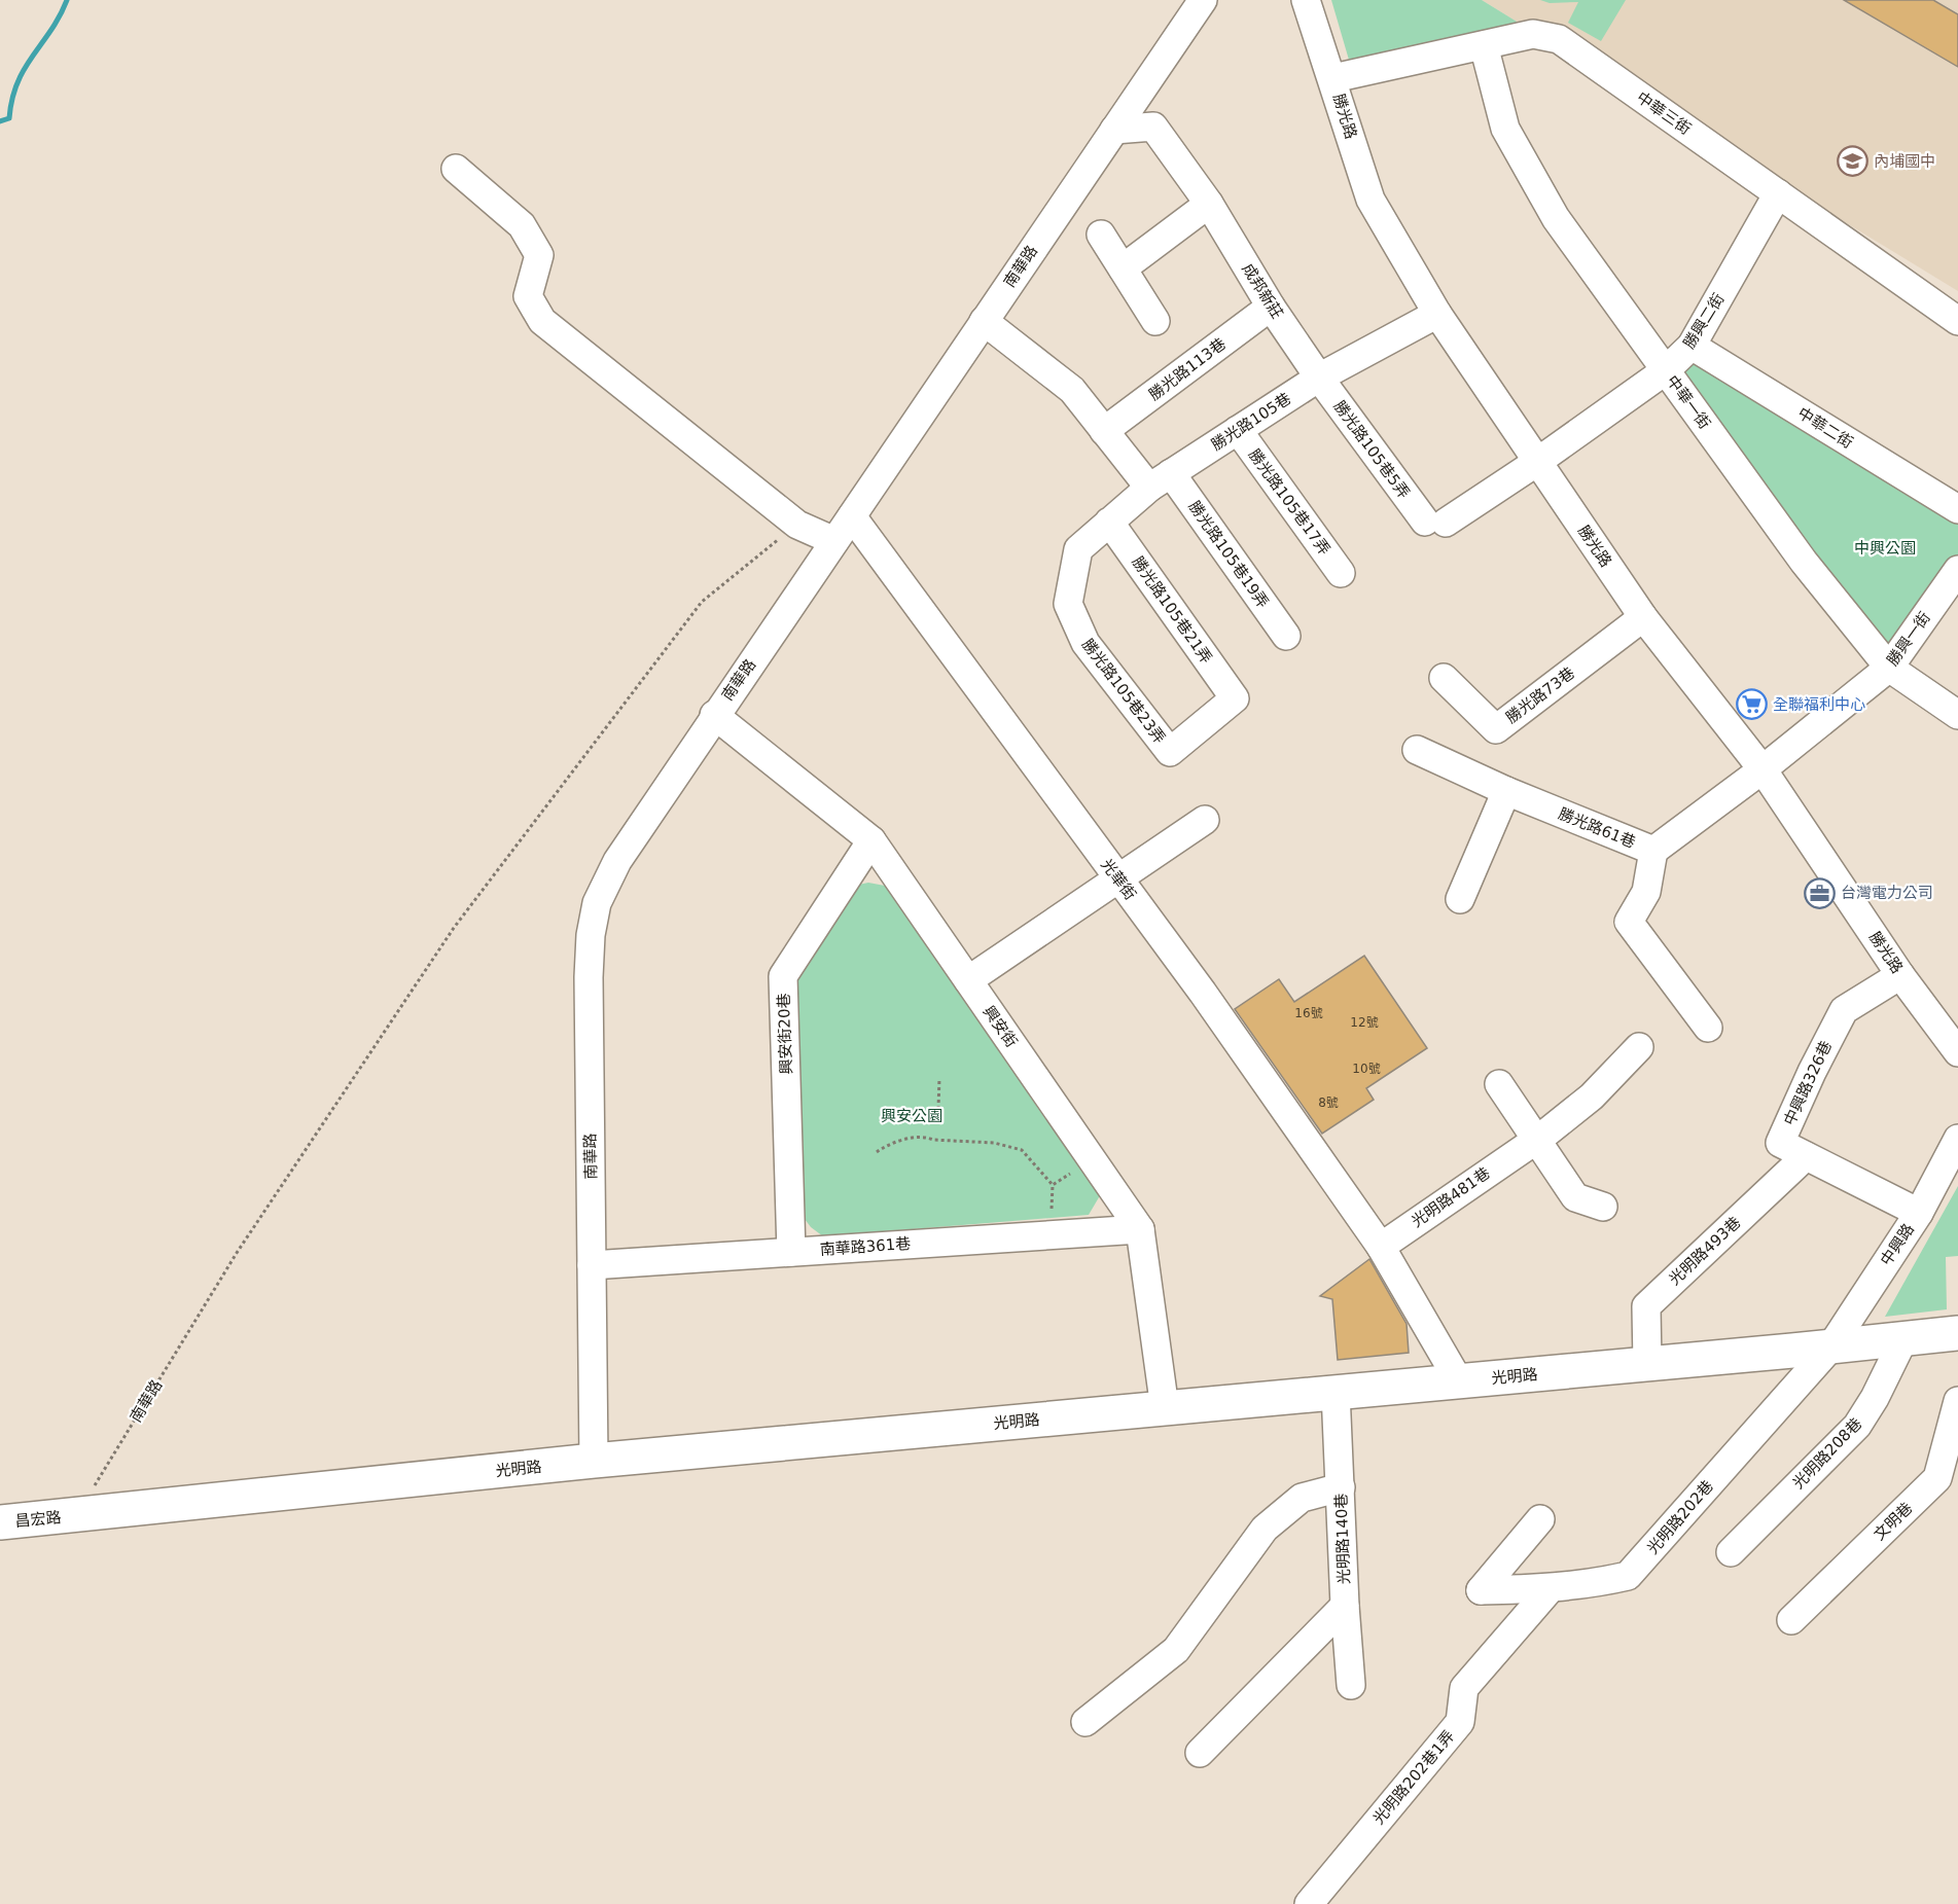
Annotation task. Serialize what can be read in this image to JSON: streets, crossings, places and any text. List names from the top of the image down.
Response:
{
  "streets": {
    "main road": ["光明路", "昌宏路"],
    "street": [
      "中華三街",
      "勝光路",
      "南華路",
      "成邦新莊",
      "勝興二街",
      "勝光路113巷",
      "中華一街",
      "勝光路105巷",
      "中華二街",
      "勝光路105巷5弄",
      "勝光路105巷17弄",
      "勝光路105巷19弄",
      "勝光路105巷21弄",
      "勝興一街",
      "勝光路105巷23弄",
      "勝光路73巷",
      "勝光路61巷",
      "光華街",
      "興安街",
      "興安街20巷",
      "中興路326巷",
      "光明路481巷",
      "中興路",
      "南華路361巷",
      "光明路493巷",
      "光明路208巷",
      "光明路202巷",
      "文明巷",
      "光明路140巷",
      "光明路202巷1弄"
    ]
  },
  "crossings": [
    ["中華三街", "勝光路"],
    ["中華三街", "勝興二街"],
    ["中華三街", "中華一街"],
    ["勝光路", "勝興二街"],
    ["勝光路", "勝光路105巷"],
    ["勝光路", "勝興一街"],
    ["勝光路", "勝光路73巷"],
    ["勝光路", "勝光路61巷"],
    ["勝光路", "中興路326巷"],
    ["南華路", "成邦新莊"],
    ["南華路", "勝光路105巷19弄"],
    ["南華路", "光華街"],
    ["南華路", "興安街"],
    ["南華路", "南華路361巷"],
    ["南華路", "光明路"],
    ["南華路", "昌宏路"],
    ["成邦新莊", "勝光路113巷"],
    ["成邦新莊", "勝光路105巷"],
    ["成邦新莊", "勝光路105巷5弄"],
    ["勝興二街", "中華一街"],
    ["勝興二街", "中華二街"],
    ["勝興二街", "勝光路105巷5弄"],
    ["勝光路113巷", "勝光路105巷19弄"],
    ["中華一街", "勝興一街"],
    ["勝光路105巷", "勝光路105巷5弄"],
    ["勝光路105巷", "勝光路105巷17弄"],
    ["勝光路105巷", "勝光路105巷19弄"],
    ["勝光路105巷", "勝光路105巷21弄"],
    ["勝光路105巷", "勝光路105巷23弄"],
    ["勝光路105巷21弄", "勝光路105巷23弄"],
    ["勝興一街", "勝光路61巷"],
    ["光華街", "光明路481巷"],
    ["興安街", "興安街20巷"],
    ["興安街", "南華路361巷"],
    ["興安街", "光明路"],
    ["興安街20巷", "南華路361巷"],
    ["中興路326巷", "中興路"],
    ["中興路326巷", "光明路493巷"],
    ["中興路", "光明路"],
    ["中興路", "光明路202巷"],
    ["光明路493巷", "光明路"],
    ["光明路", "光明路208巷"],
    ["光明路", "光明路202巷"],
    ["光明路", "昌宏路"],
    ["光明路", "光明路140巷"],
    ["光明路202巷", "光明路202巷1弄"]
  ],
  "parks": ["中興公園", "興安公園"],
  "places": {
    "school or university": ["內埔國中"],
    "supermarket": ["全聯福利中心"],
    "office": ["台灣電力公司"]
  },
  "house_numbers": [
    "16號",
    "12號",
    "10號",
    "8號"
  ]
}
